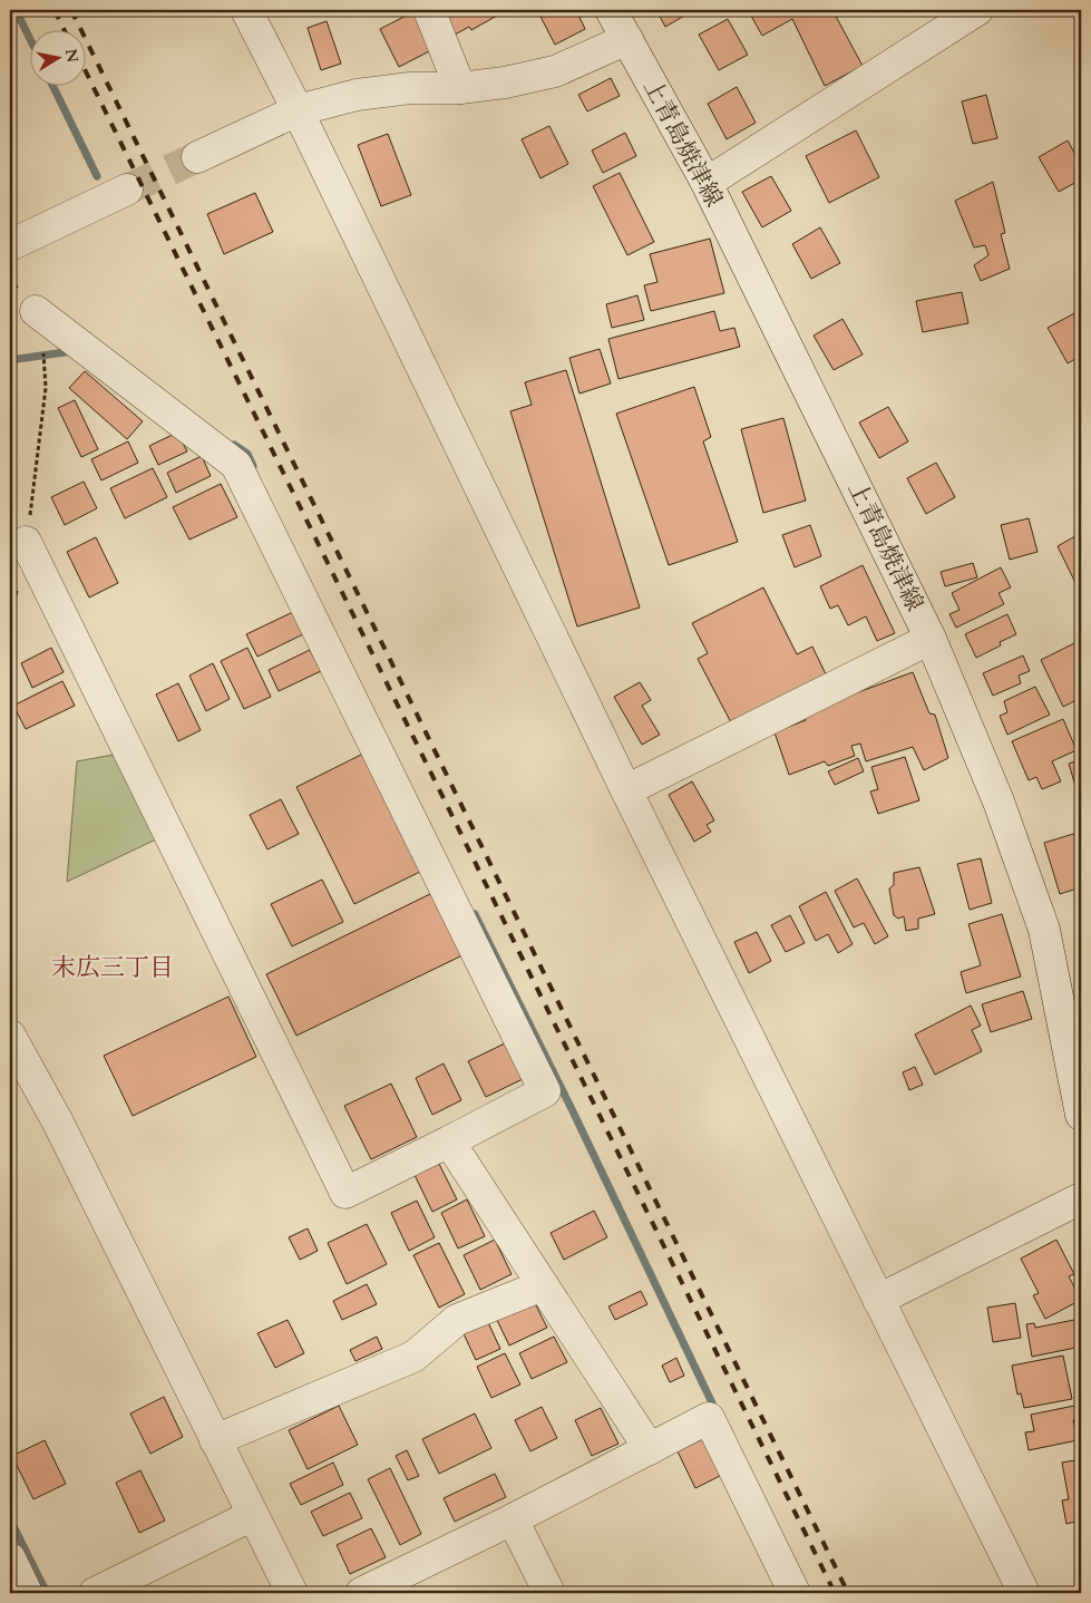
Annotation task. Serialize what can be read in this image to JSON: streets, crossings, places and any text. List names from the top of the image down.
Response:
{
  "streets": {
    "street": ["上青島焼津線"]
  },
  "districts": ["末広三丁目"],
  "north": "right"
}
